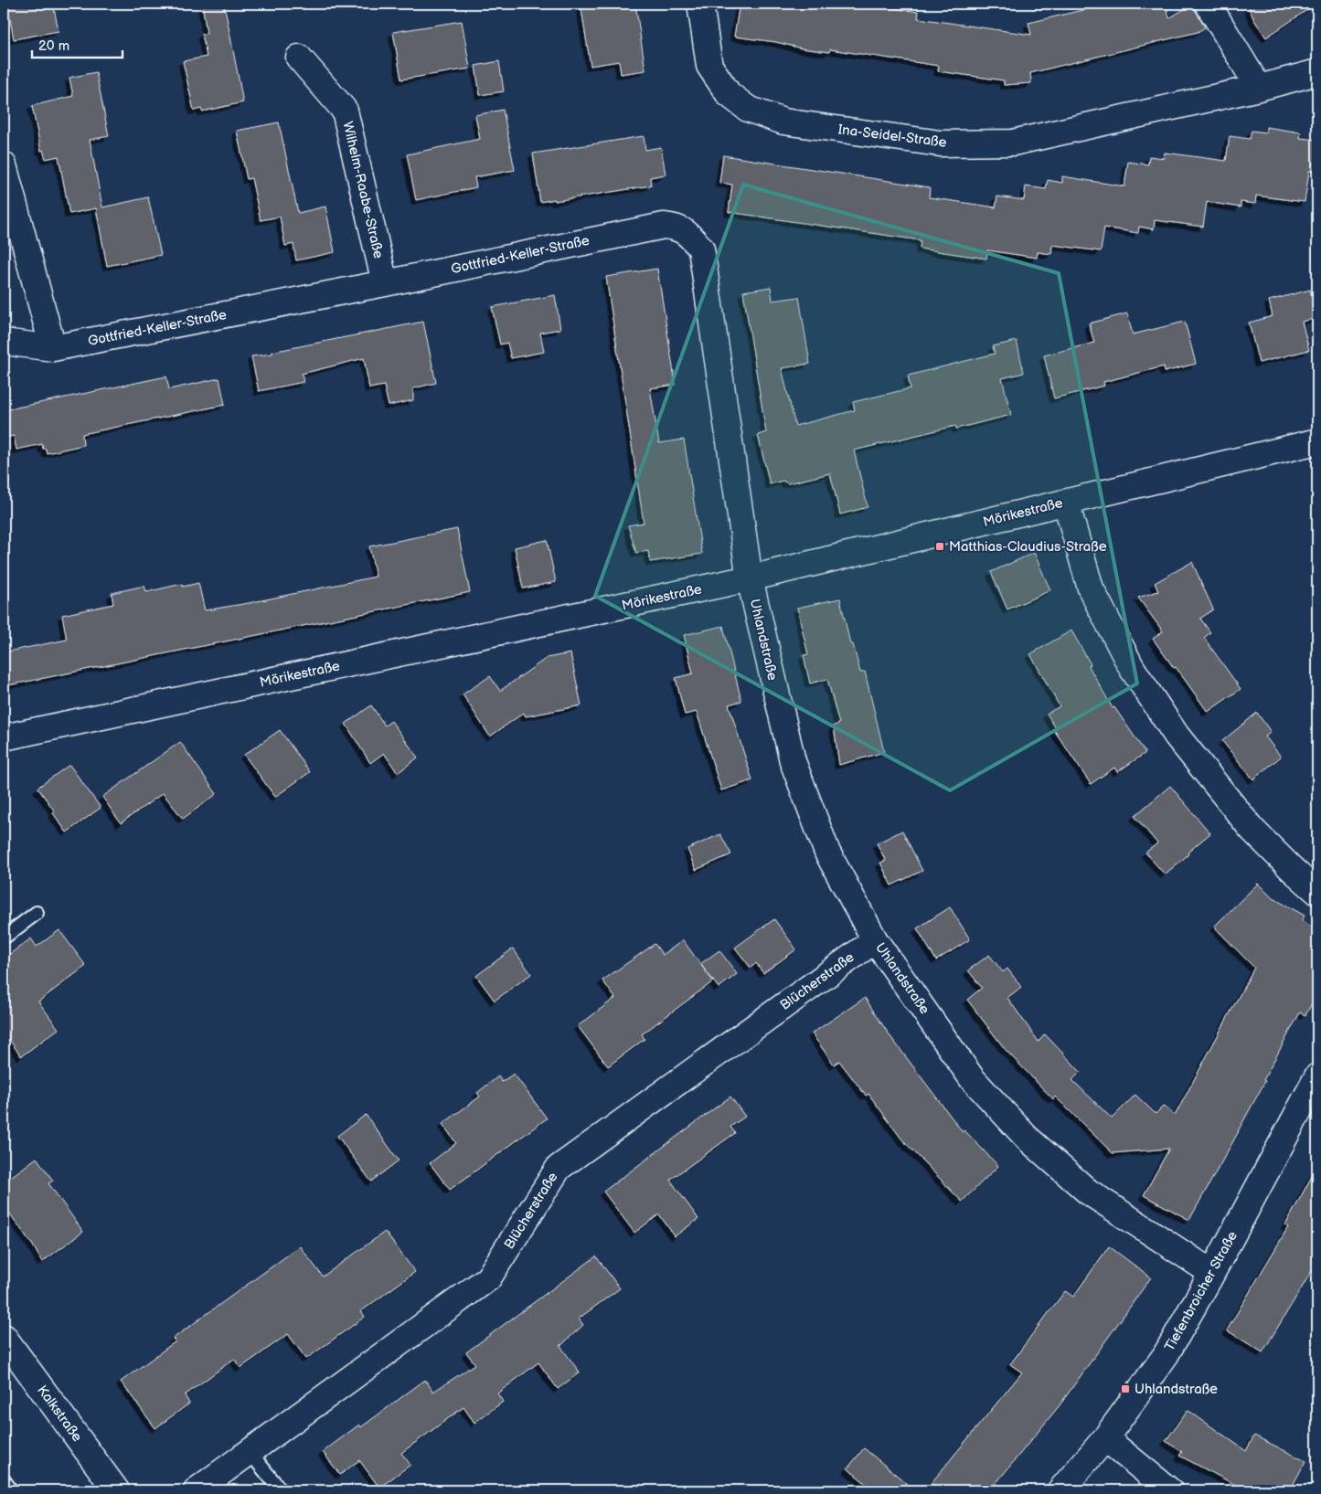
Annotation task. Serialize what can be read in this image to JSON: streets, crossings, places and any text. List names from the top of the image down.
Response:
{
  "streets": {
    "street": [
      "Ina-Seidel-Straße",
      "Wilhelm-Raabe-Straße",
      "Gottfried-Keller-Straße",
      "Mörikestraße",
      "Uhlandstraße",
      "Blücherstraße",
      "Tiefenbroicher Straße",
      "Kalkstraße"
    ]
  },
  "crossings": [
    ["Wilhelm-Raabe-Straße", "Gottfried-Keller-Straße"],
    ["Gottfried-Keller-Straße", "Mörikestraße"],
    ["Gottfried-Keller-Straße", "Uhlandstraße"],
    ["Mörikestraße", "Uhlandstraße"],
    ["Uhlandstraße", "Blücherstraße"],
    ["Uhlandstraße", "Tiefenbroicher Straße"]
  ],
  "places": {
    "transit": ["Matthias-Claudius-Straße", "Uhlandstraße"]
  },
  "scale_bar": "20 m"
}
